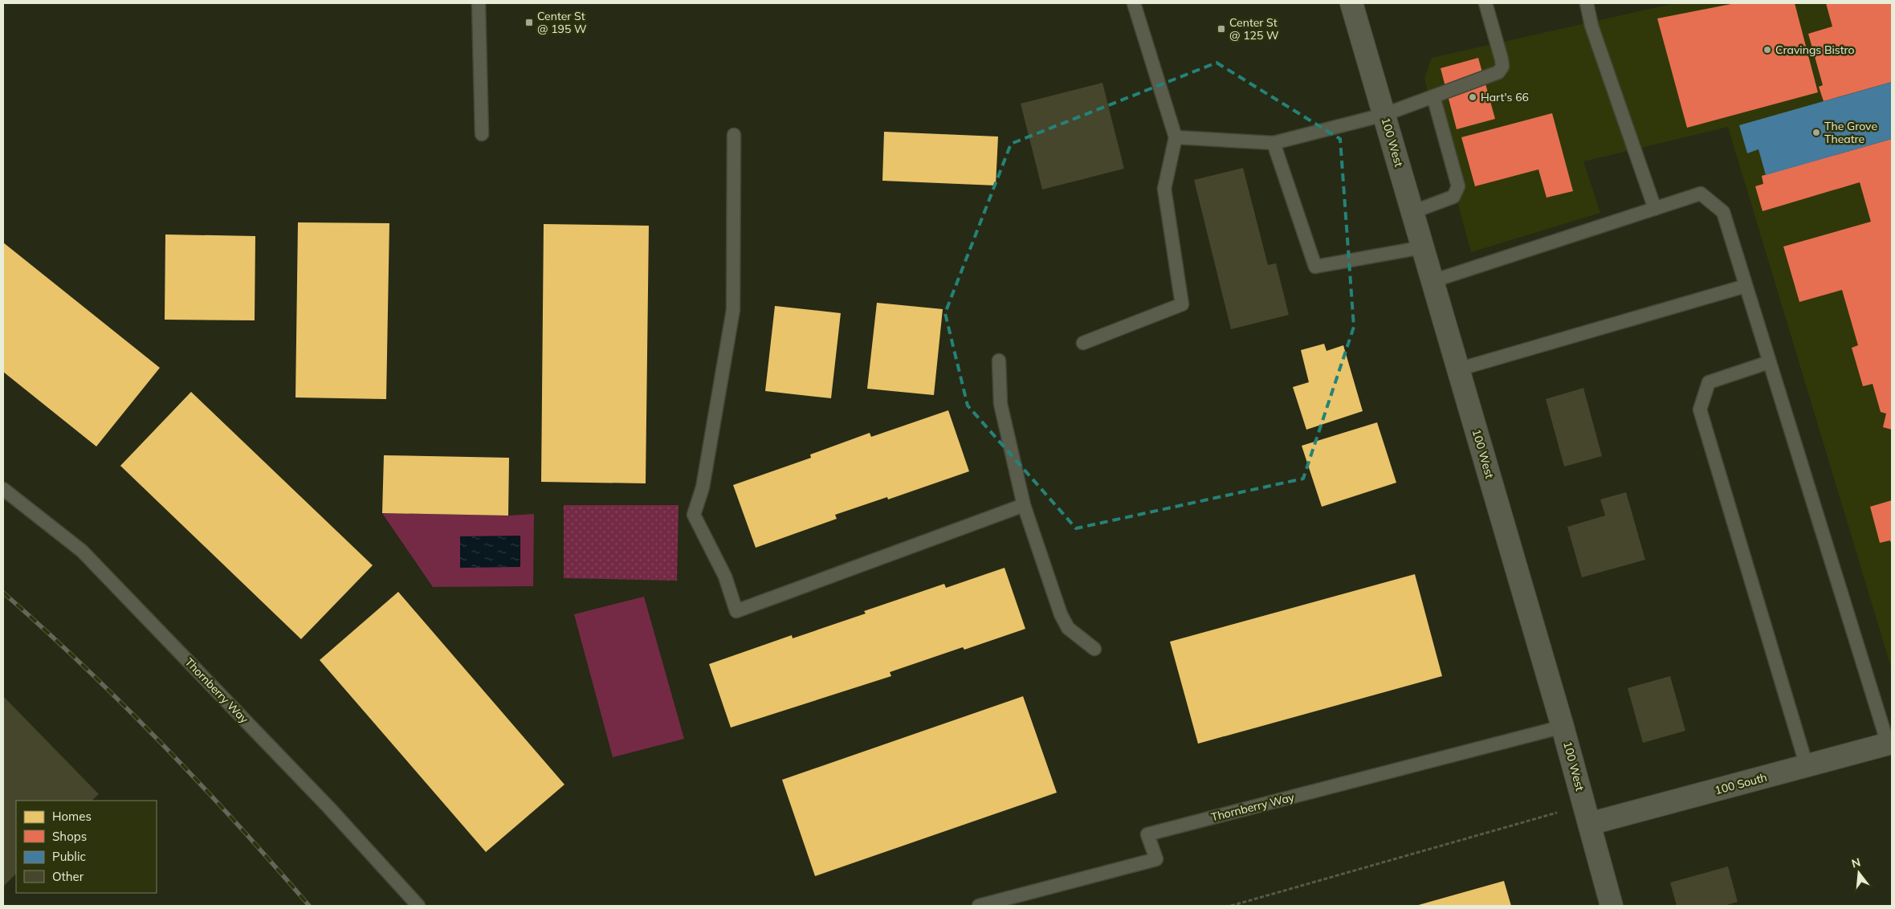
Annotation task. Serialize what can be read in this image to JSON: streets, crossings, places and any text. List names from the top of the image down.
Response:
{
  "streets": {
    "street": ["100 West", "100 South"],
    "lane": ["Thornberry Way"]
  },
  "crossings": [
    ["100 West", "Thornberry Way"],
    ["100 West", "100 South"]
  ],
  "places": {
    "transit": ["Center St @ 195 W", "Center St @ 125 W"],
    "other": ["Cravings Bistro", "Hart's 66", "The Grove Theatre"]
  },
  "legend": [
    "Homes",
    "Shops",
    "Public",
    "Other"
  ],
  "north": "top"
}
